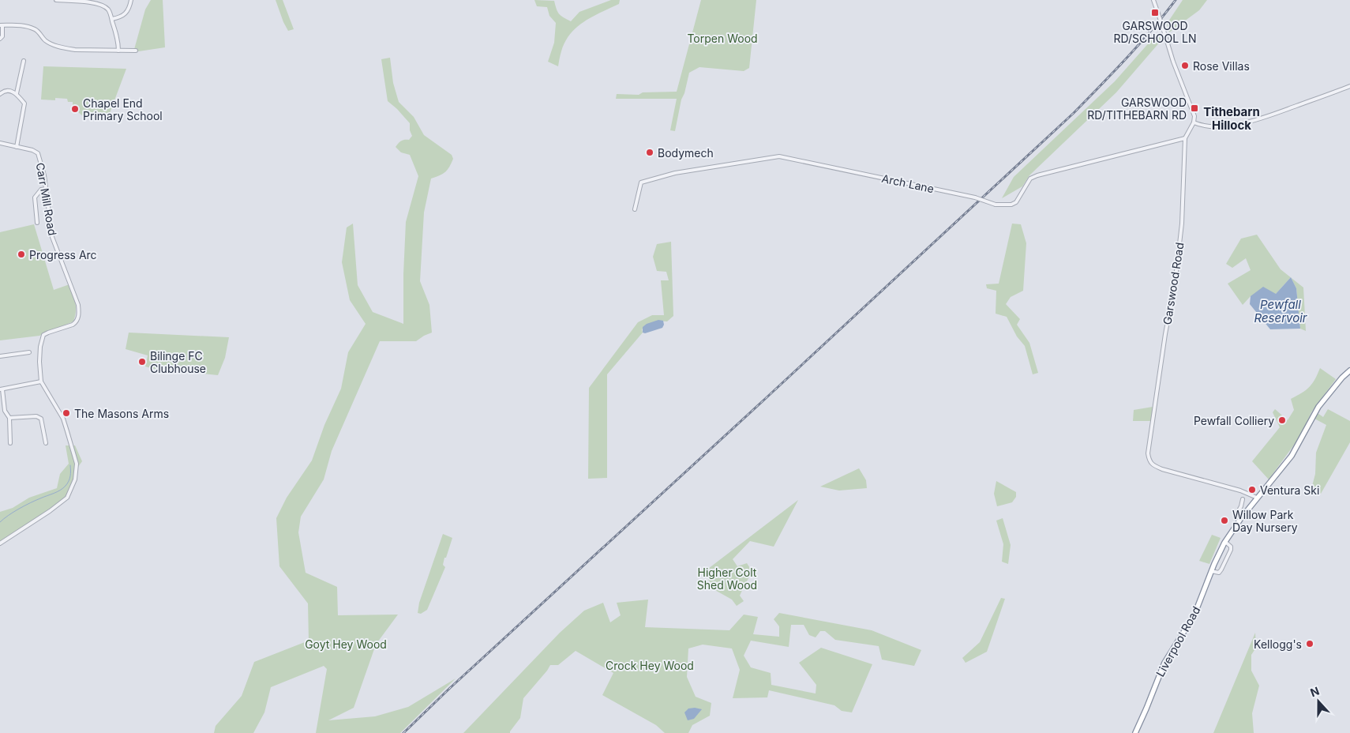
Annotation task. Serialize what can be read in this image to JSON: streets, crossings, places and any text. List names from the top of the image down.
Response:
{
  "streets": {
    "highway": ["Liverpool Road"],
    "street": ["Arch Lane", "Carr Mill Road", "Garswood Road"]
  },
  "crossings": [
    ["Arch Lane", "Garswood Road"],
    ["Garswood Road", "Liverpool Road"]
  ],
  "districts": ["Tithebarn Hillock"],
  "water": ["Pewfall Reservoir"],
  "parks": [
    "Torpen Wood",
    "Higher Colt Shed Wood",
    "Goyt Hey Wood",
    "Crock Hey Wood"
  ],
  "places": {
    "transit": ["GARSWOOD RD/SCHOOL LN", "GARSWOOD RD/TITHEBARN RD"],
    "other": [
      "Rose Villas",
      "Chapel End Primary School",
      "Bodymech",
      "Progress Arc",
      "Bilinge FC Clubhouse",
      "The Masons Arms",
      "Pewfall Colliery",
      "Ventura Ski",
      "Willow Park Day Nursery",
      "Kellogg's"
    ]
  },
  "north": "top"
}
